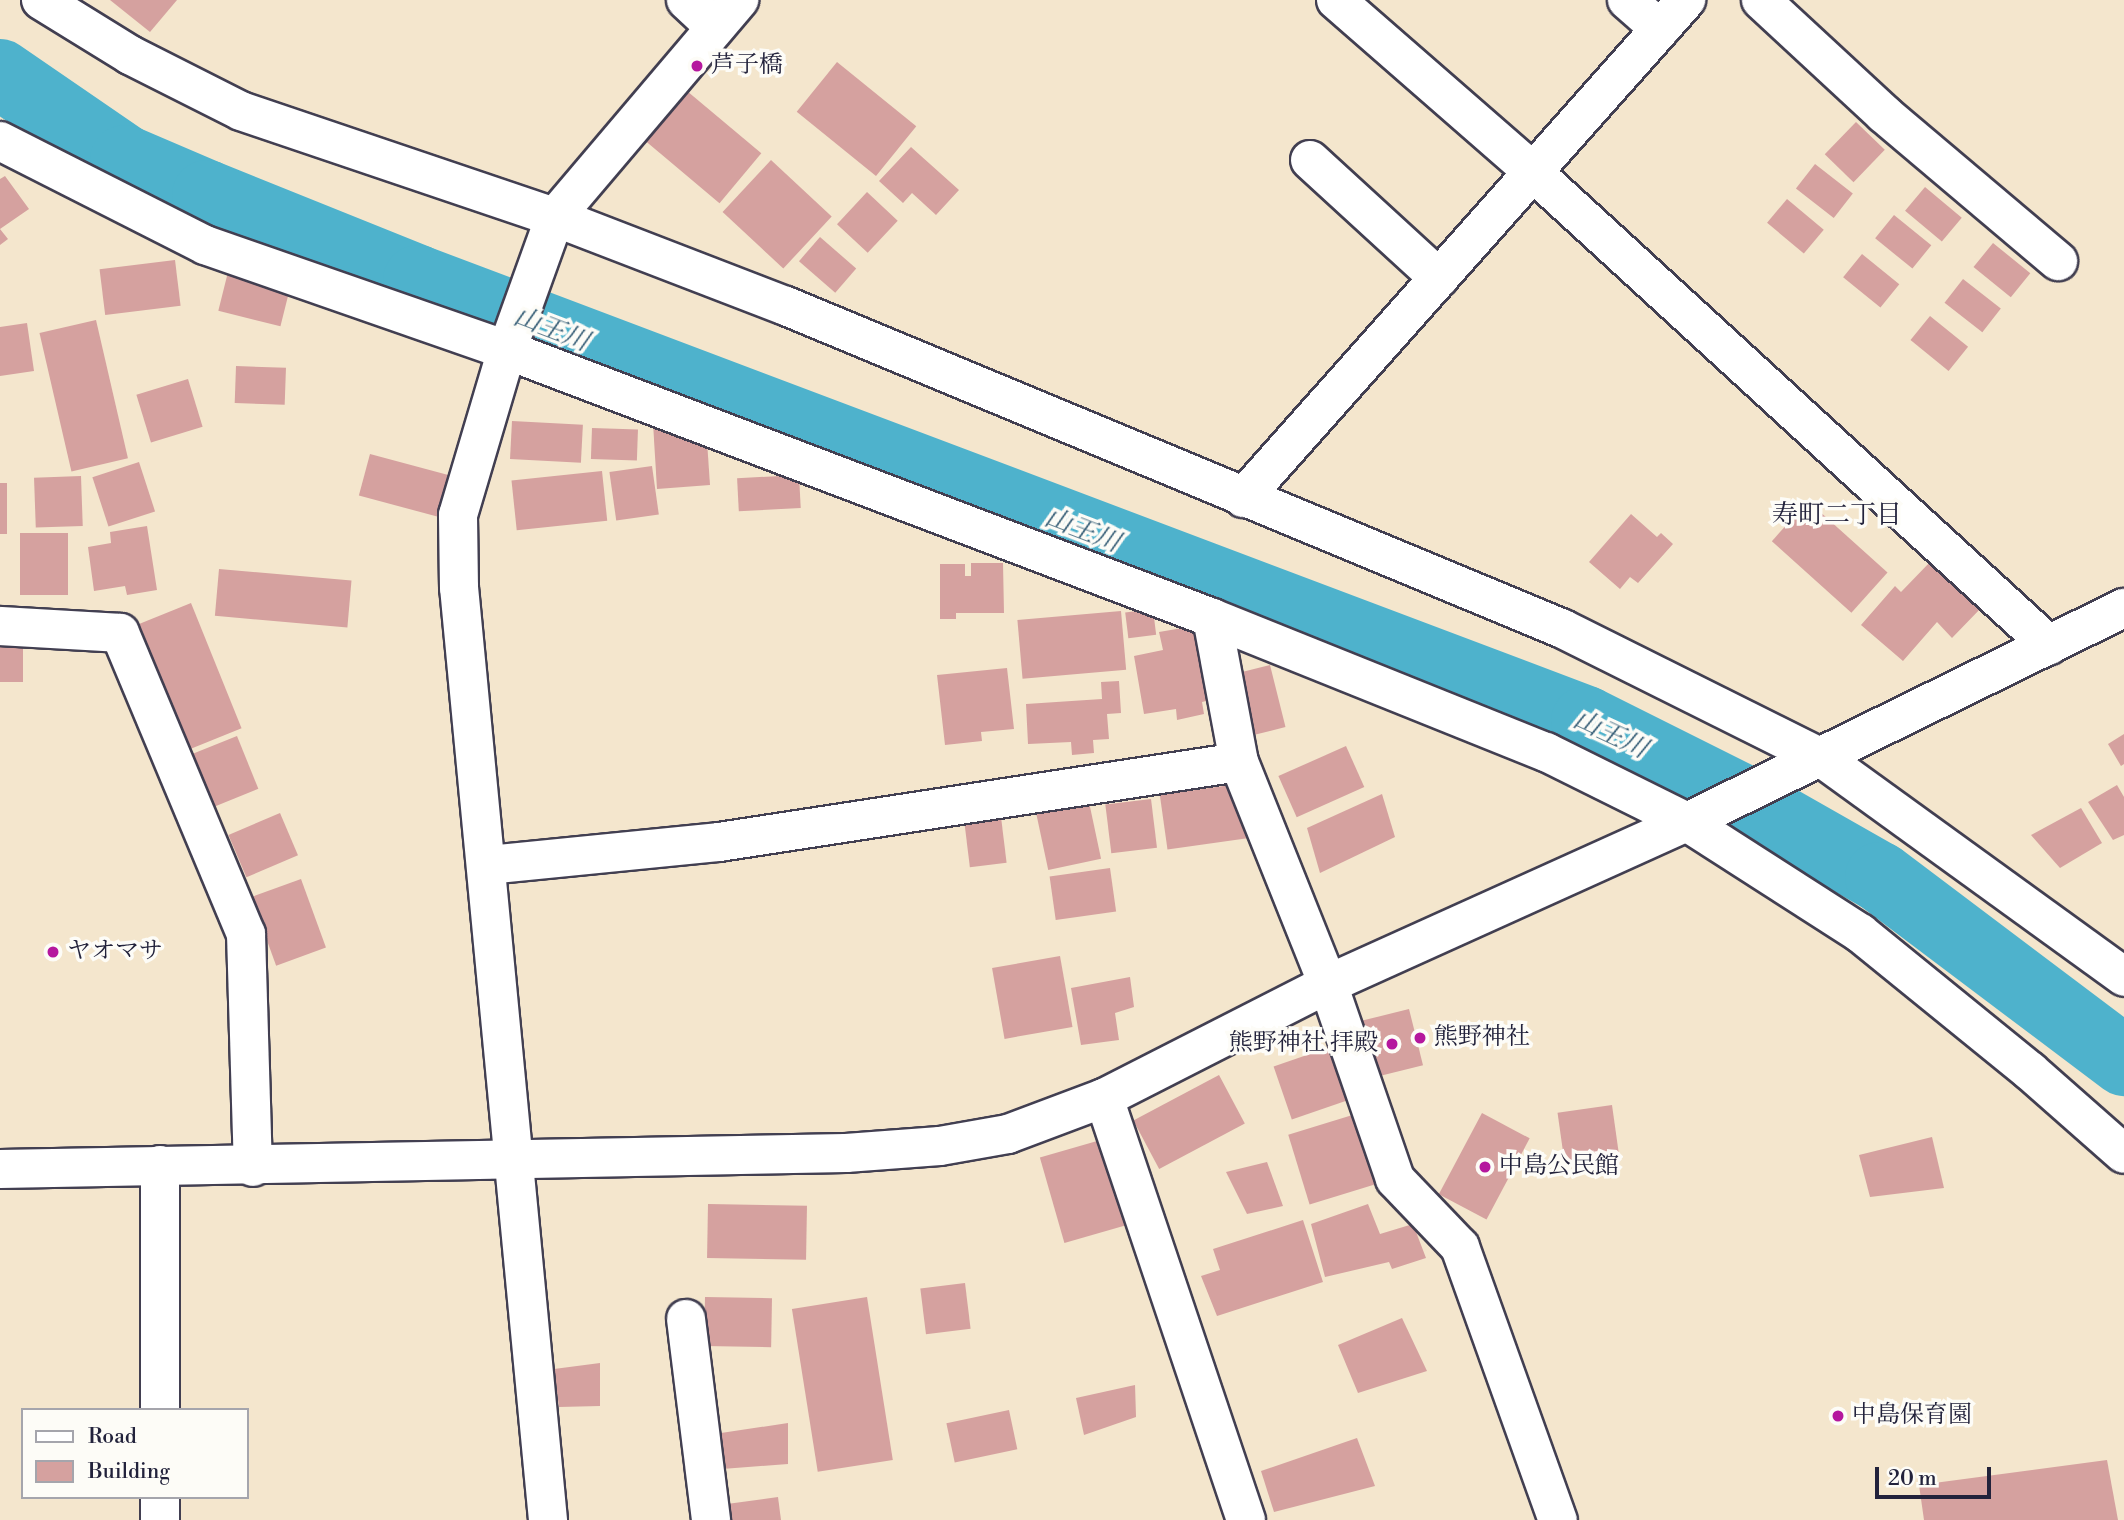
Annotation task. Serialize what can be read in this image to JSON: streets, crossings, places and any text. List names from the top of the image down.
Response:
{
  "districts": ["寿町二丁目"],
  "water": ["山王川"],
  "places": [
    "芦子橋",
    "ヤオマサ",
    "熊野神社",
    "熊野神社 拝殿",
    "中島公民館",
    "中島保育園"
  ],
  "legend": ["Road", "Building"],
  "scale_bar": "20 m"
}
